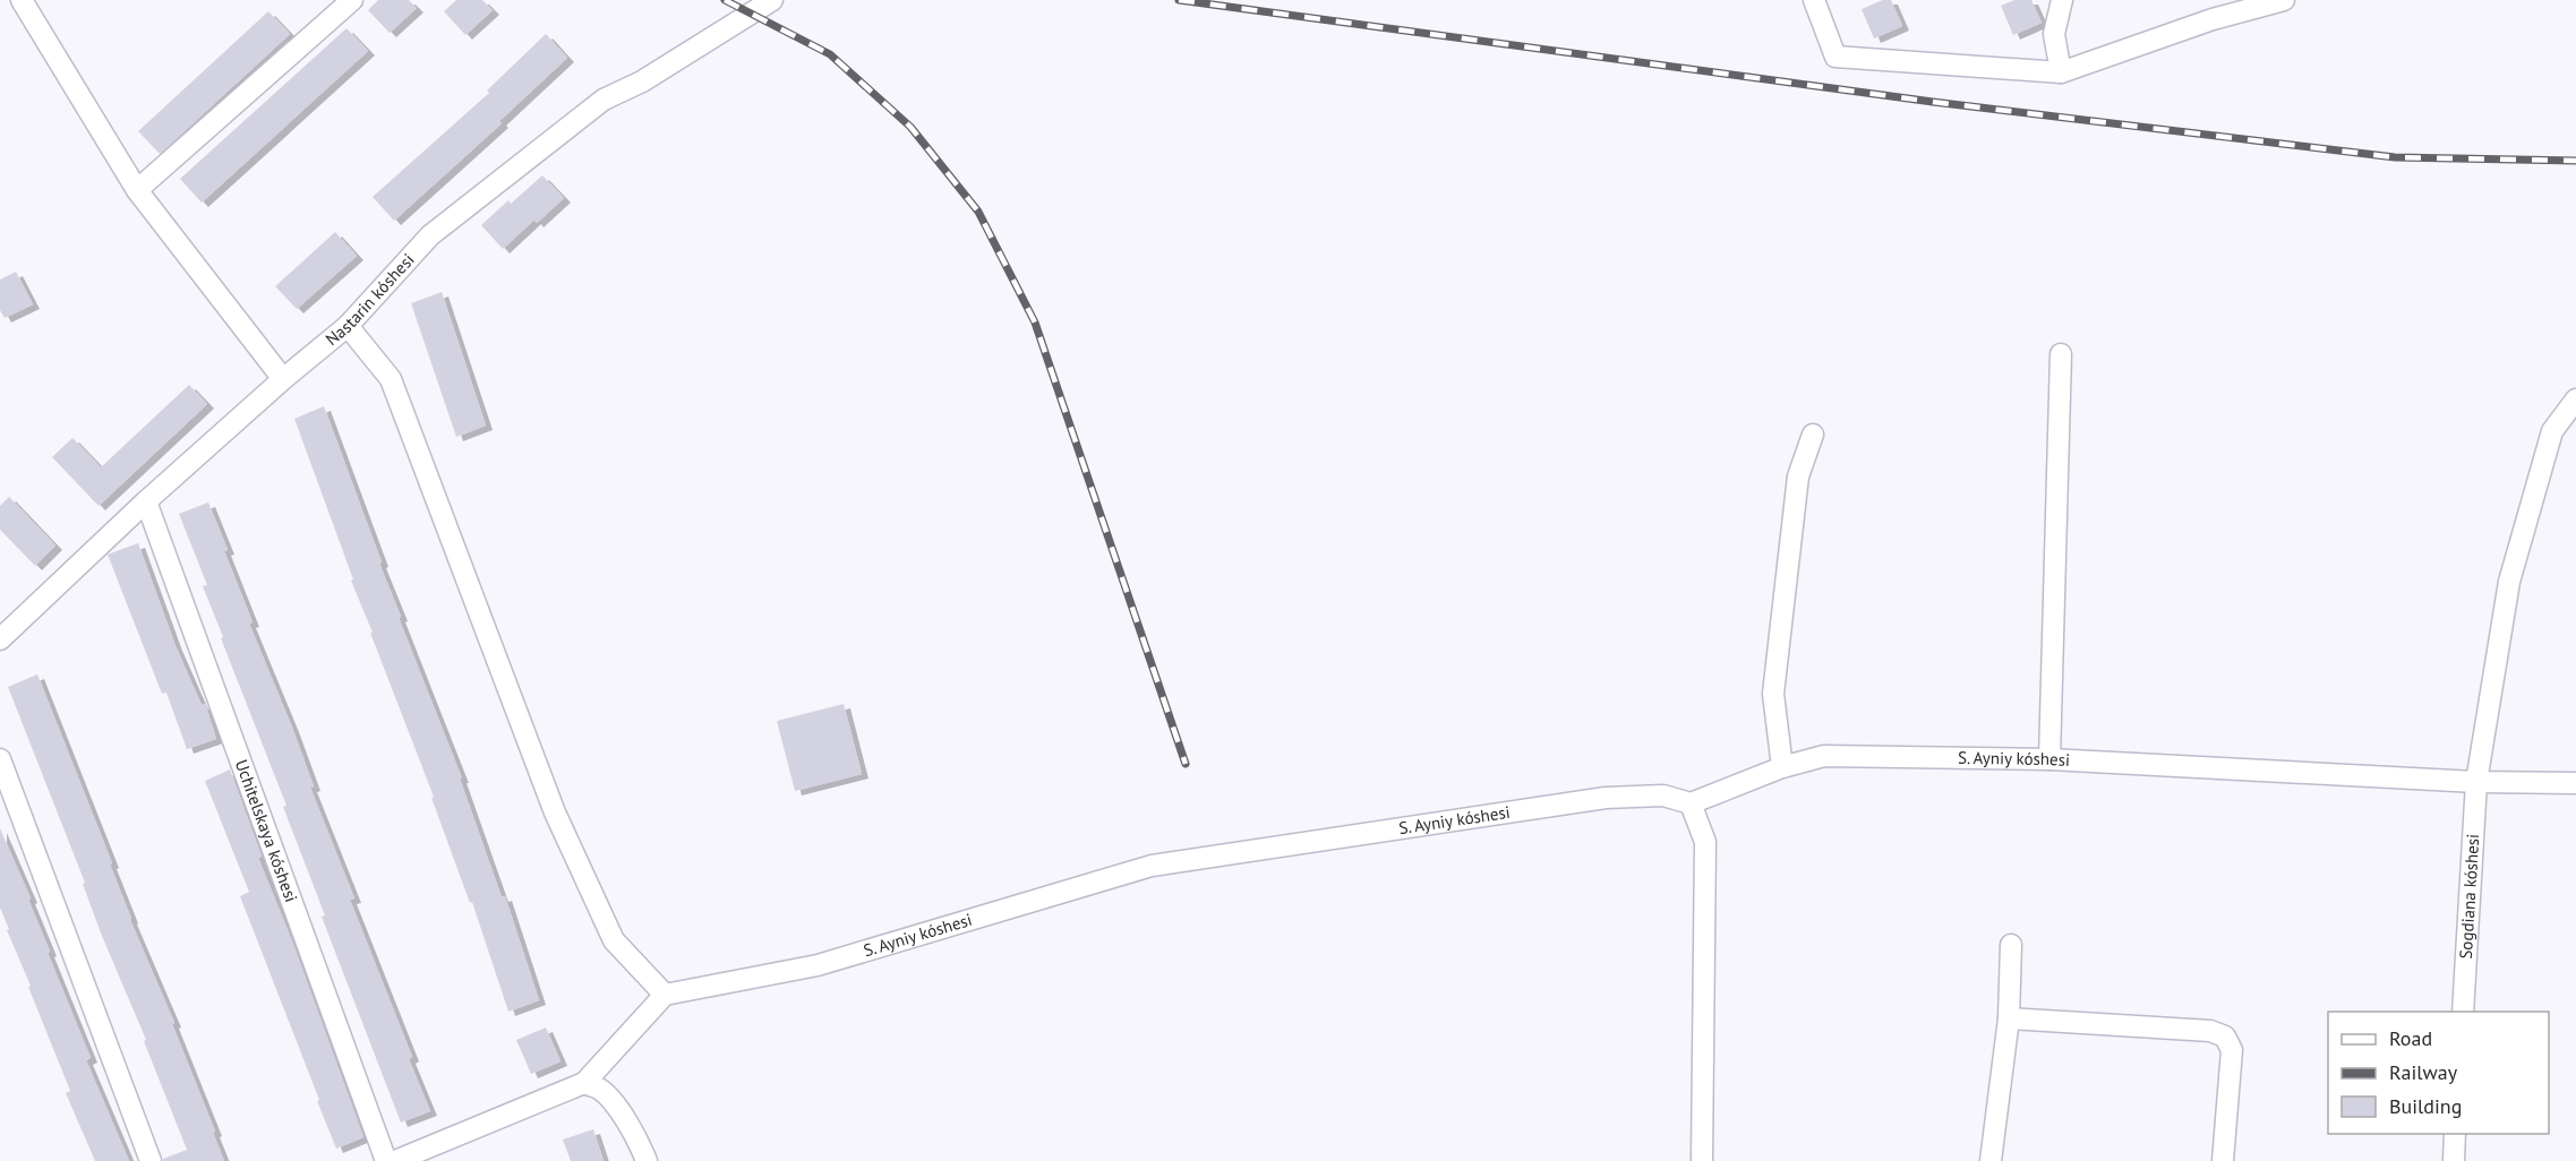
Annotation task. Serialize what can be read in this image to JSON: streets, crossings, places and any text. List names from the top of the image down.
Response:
{
  "streets": {
    "street": [
      "Nastarin kóshesi",
      "S. Ayniy kóshesi",
      "Uchitelskaya kóshesi",
      "Sogdiana kóshesi"
    ]
  },
  "crossings": [
    ["Nastarin kóshesi", "Uchitelskaya kóshesi"],
    ["S. Ayniy kóshesi", "Sogdiana kóshesi"]
  ],
  "legend": ["Road", "Railway", "Building"]
}
